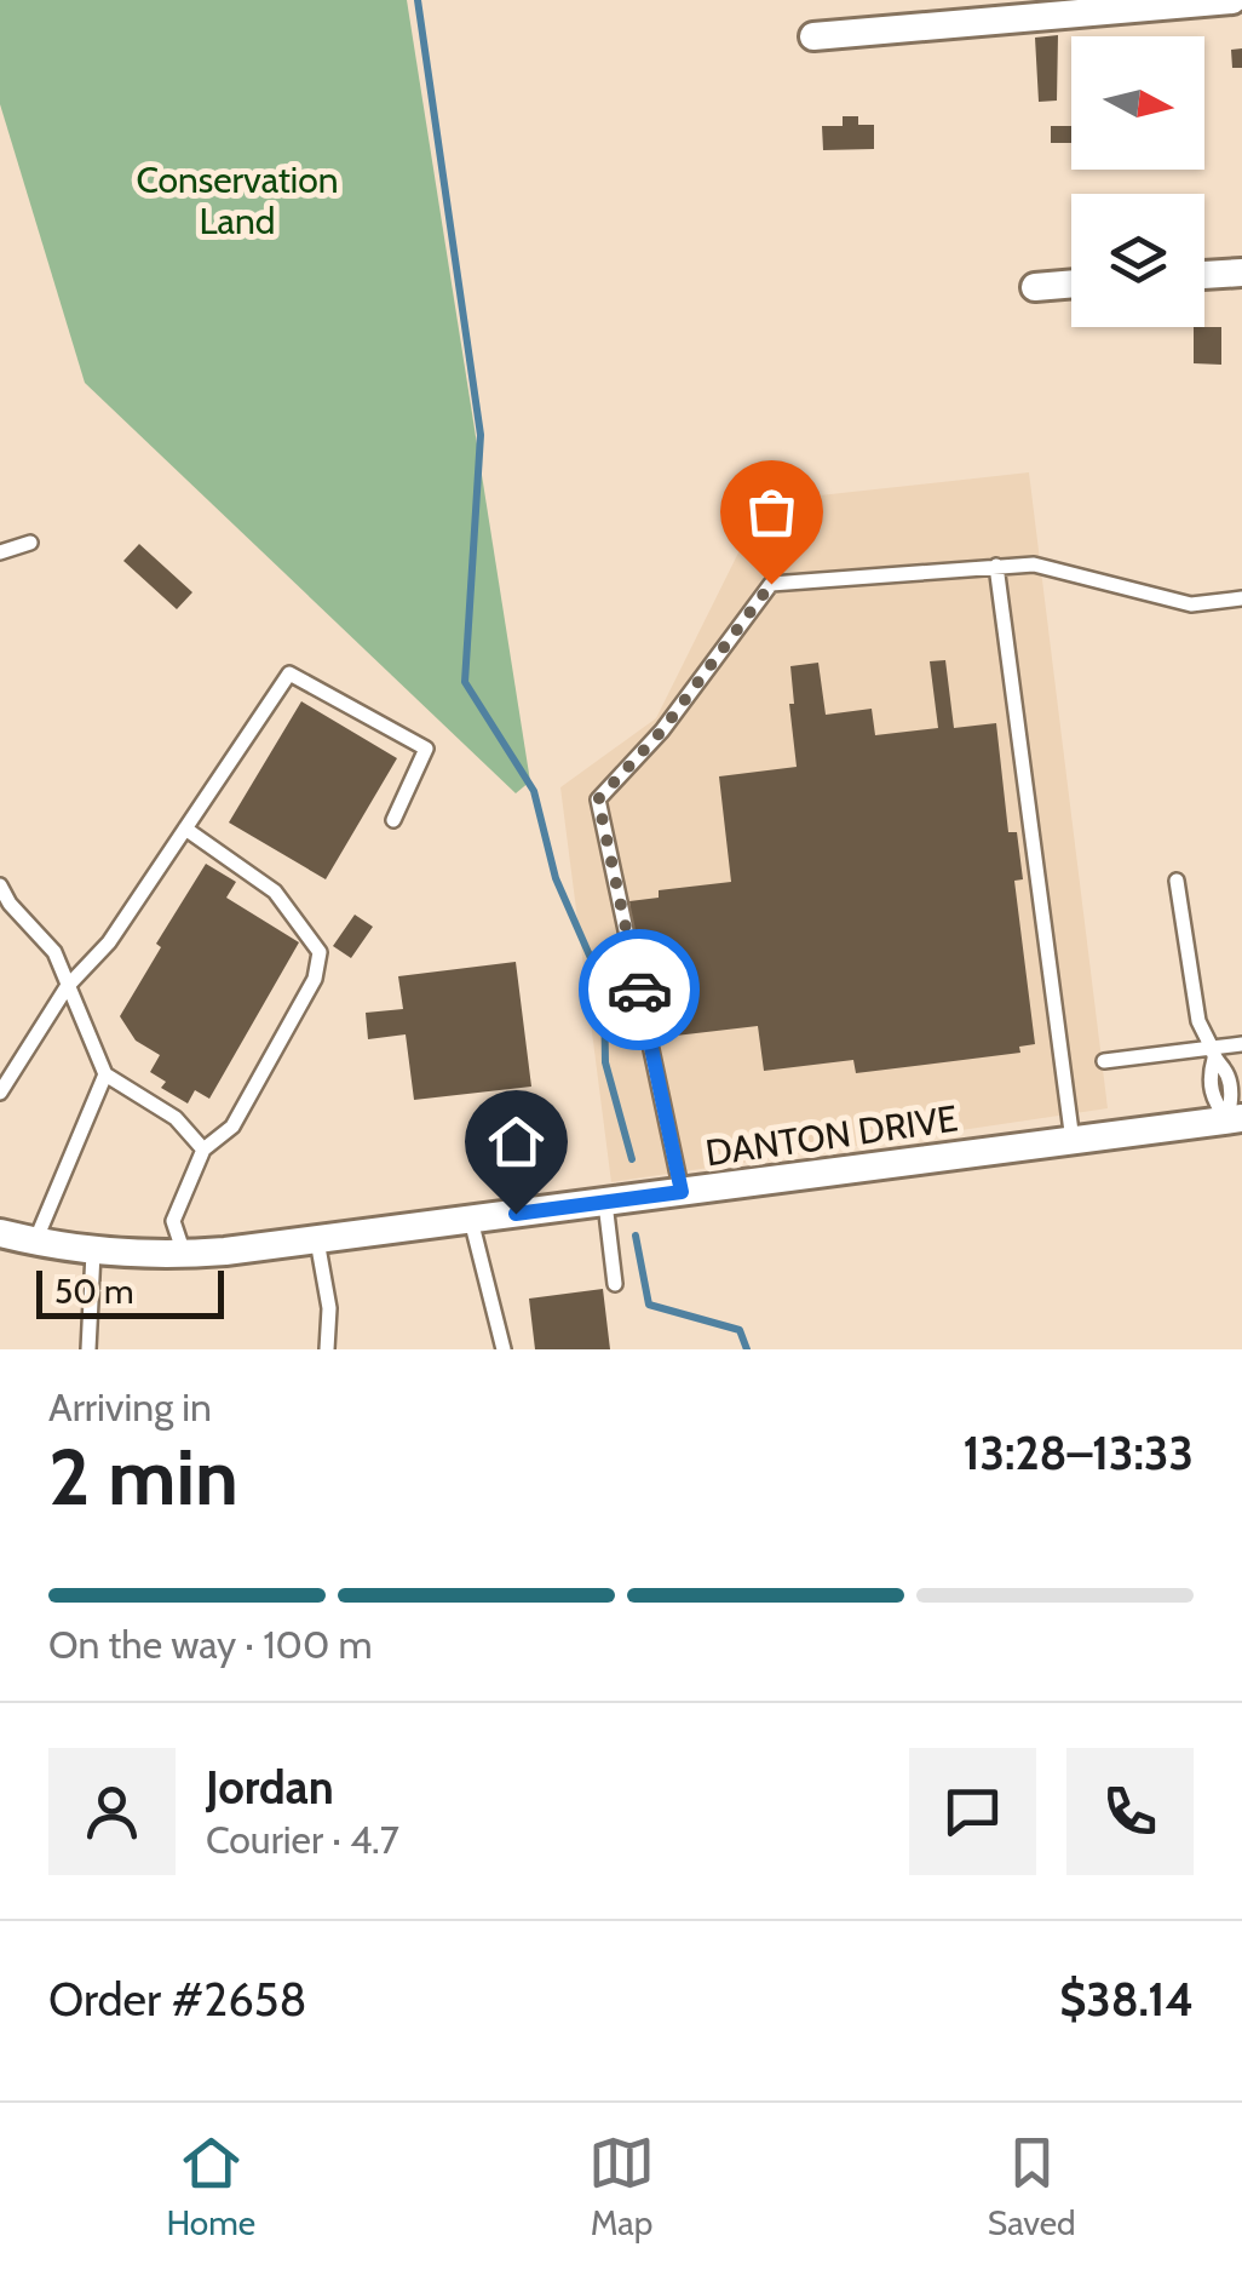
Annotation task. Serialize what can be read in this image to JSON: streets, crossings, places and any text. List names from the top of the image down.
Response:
{
  "streets": {
    "street": ["DANTON DRIVE"]
  },
  "parks": ["Conservation Land"],
  "scale_bar": "50 m",
  "north": "right",
  "page": {
    "scale": "50 m",
    "heading": ["2 min", "Arriving in", "13:28–13:33"],
    "panel": [
      "Jordan",
      "Courier · 4.7",
      "Order #2658",
      "$38.14"
    ],
    "bar": "On the way · 100 m",
    "tabs": ["Home", "Map", "Saved"]
  }
}
